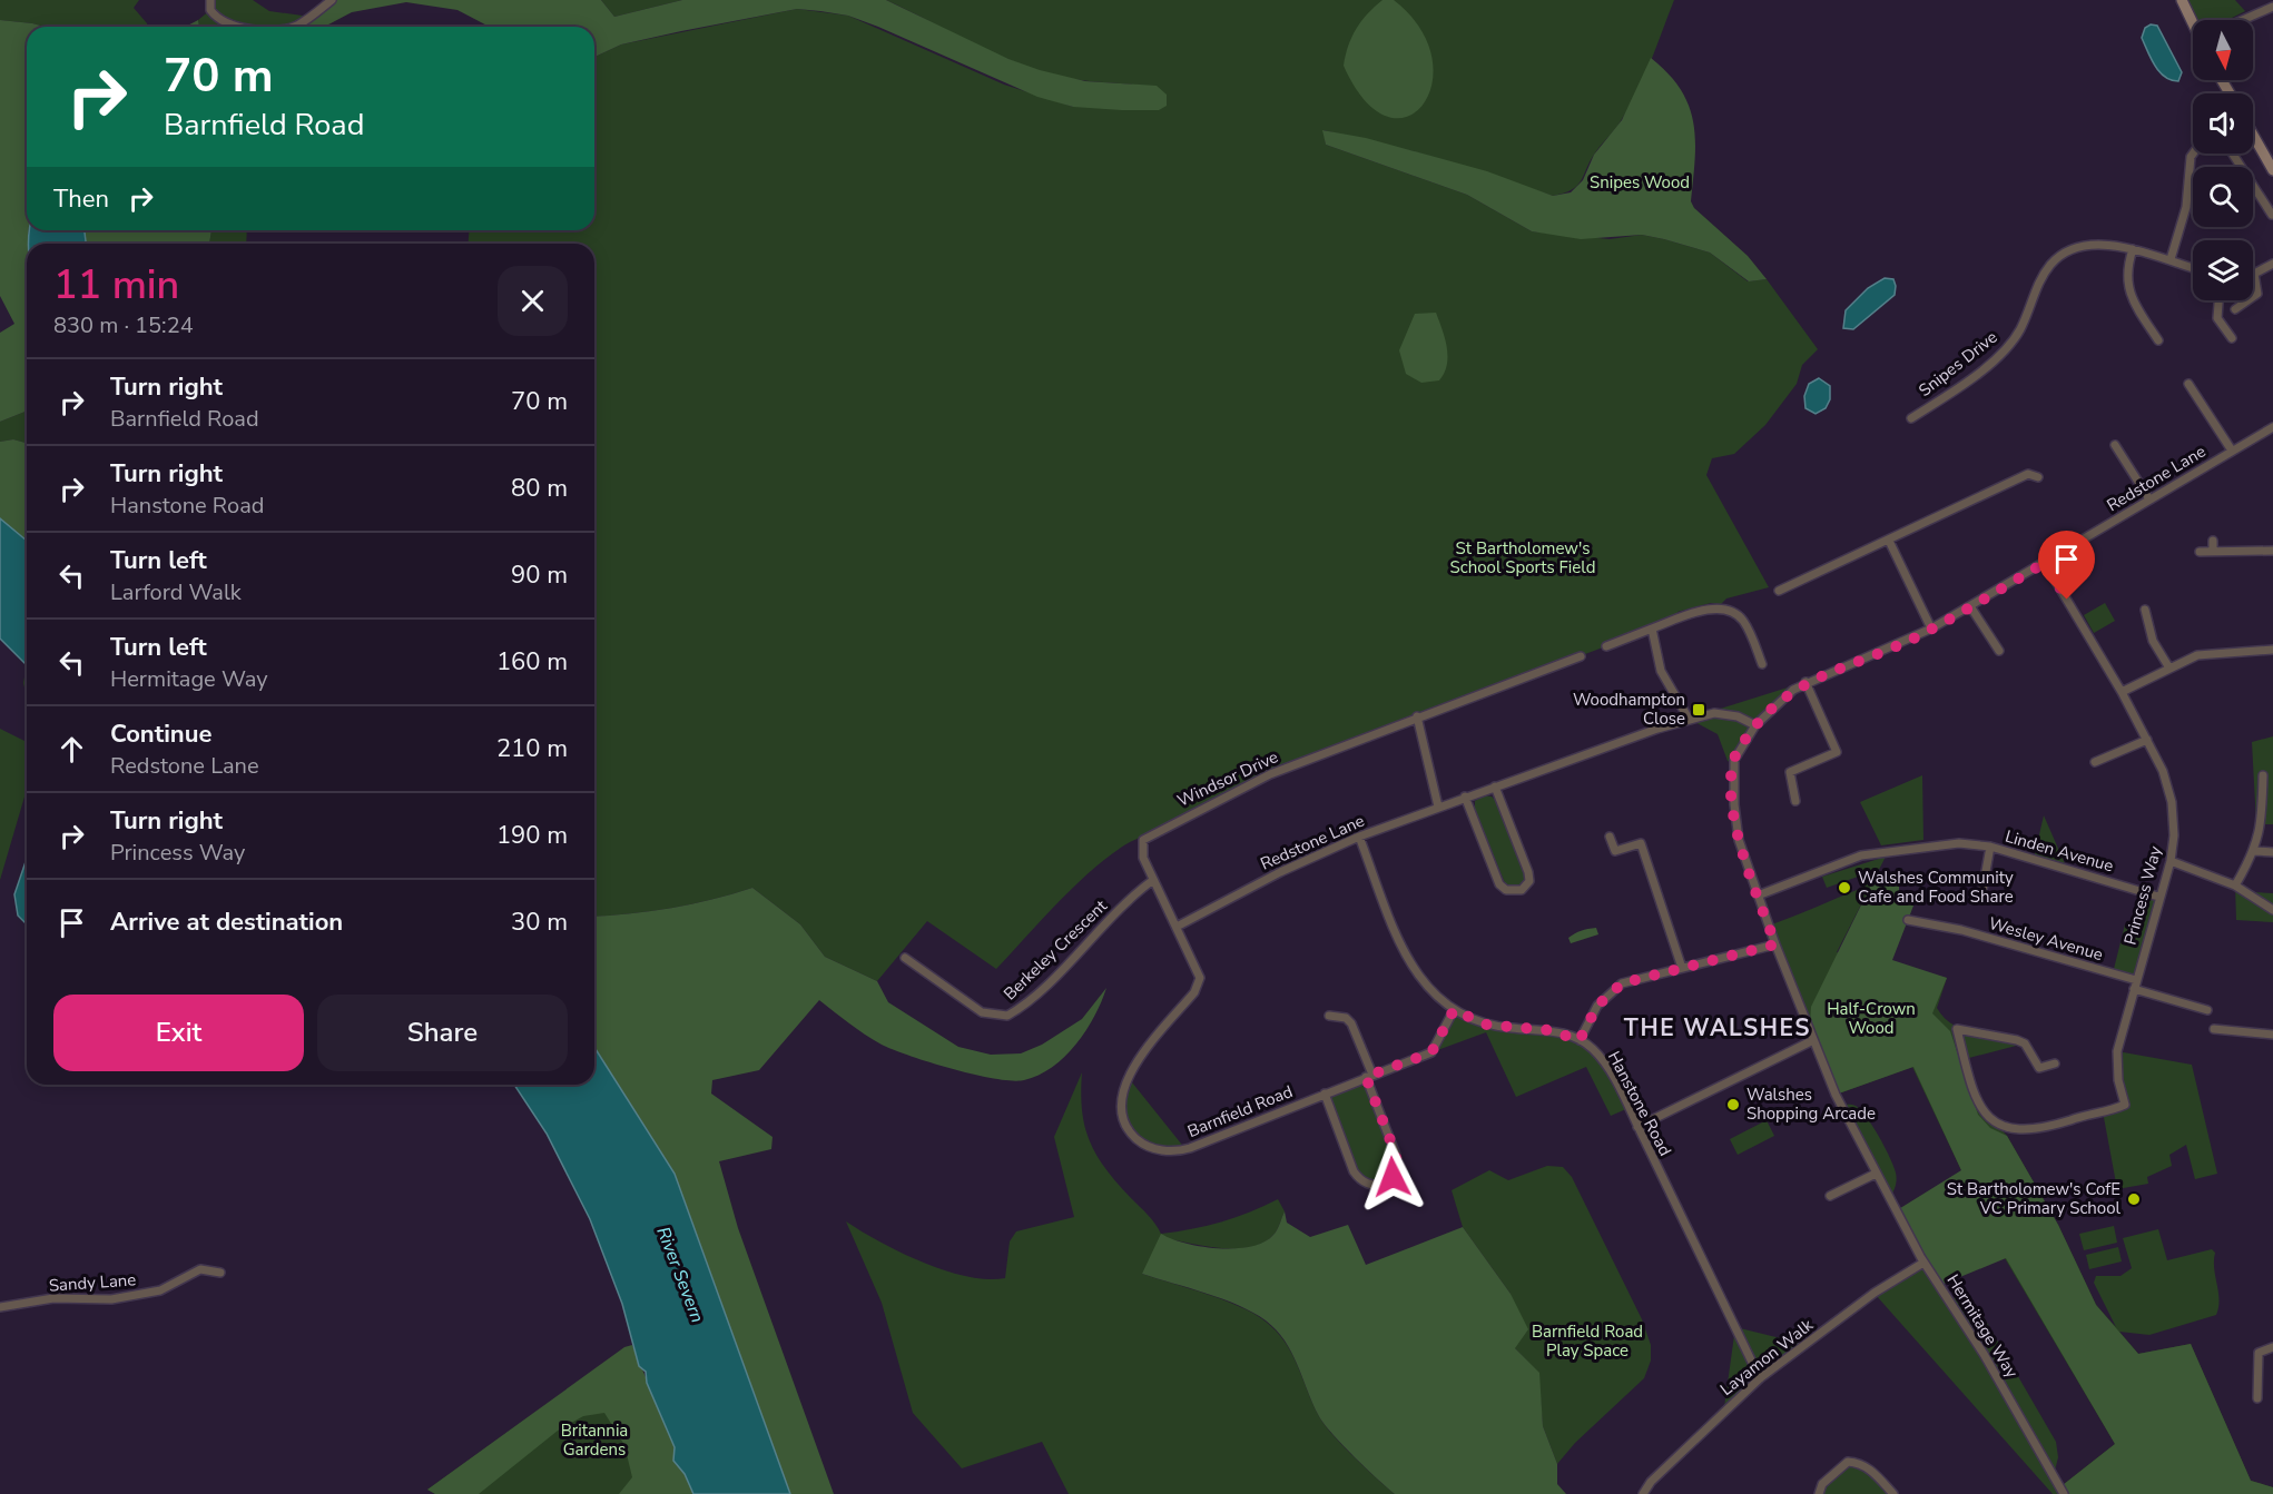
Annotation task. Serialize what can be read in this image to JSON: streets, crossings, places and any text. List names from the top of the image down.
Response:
{
  "streets": {
    "street": [
      "Snipes Drive",
      "Redstone Lane",
      "Windsor Drive",
      "Linden Avenue",
      "Princess Way",
      "Wesley Avenue",
      "Berkeley Crescent",
      "Hanstone Road",
      "Barnfield Road",
      "Sandy Lane",
      "Hermitage Way",
      "Layamon Walk"
    ]
  },
  "crossings": [
    ["Redstone Lane", "Windsor Drive"],
    ["Redstone Lane", "Princess Way"],
    ["Redstone Lane", "Hanstone Road"],
    ["Redstone Lane", "Barnfield Road"],
    ["Redstone Lane", "Hermitage Way"],
    ["Windsor Drive", "Berkeley Crescent"],
    ["Windsor Drive", "Barnfield Road"],
    ["Linden Avenue", "Princess Way"],
    ["Linden Avenue", "Hermitage Way"],
    ["Princess Way", "Wesley Avenue"],
    ["Hanstone Road", "Barnfield Road"],
    ["Hanstone Road", "Layamon Walk"],
    ["Hermitage Way", "Layamon Walk"]
  ],
  "districts": ["THE WALSHES"],
  "water": ["River Severn"],
  "parks": [
    "Snipes Wood",
    "St Bartholomew's School Sports Field",
    "Half-Crown Wood",
    "Barnfield Road Play Space",
    "Britannia Gardens"
  ],
  "places": {
    "transit": ["Woodhampton Close"],
    "other": ["Walshes Community Cafe and Food Share", "Walshes Shopping Arcade", "St Bartholomew's CofE VC Primary School"]
  },
  "north": "bottom",
  "page": {
    "turn": ["70 m", "Barnfield Road"],
    "then": "Then",
    "heading": ["11 min", "830 m · 15:24"],
    "list": [
      {
        "name": "Turn right",
        "note": "Barnfield Road",
        "value": "70 m"
      },
      {
        "name": "Turn right",
        "note": "Hanstone Road",
        "value": "80 m"
      },
      {
        "name": "Turn left",
        "note": "Larford Walk",
        "value": "90 m"
      },
      {
        "name": "Turn left",
        "note": "Hermitage Way",
        "value": "160 m"
      },
      {
        "name": "Continue",
        "note": "Redstone Lane",
        "value": "210 m"
      },
      {
        "name": "Turn right",
        "note": "Princess Way",
        "value": "190 m"
      },
      {
        "name": "Arrive at destination",
        "value": "30 m"
      }
    ],
    "buttons": ["Exit", "Share"]
  }
}
